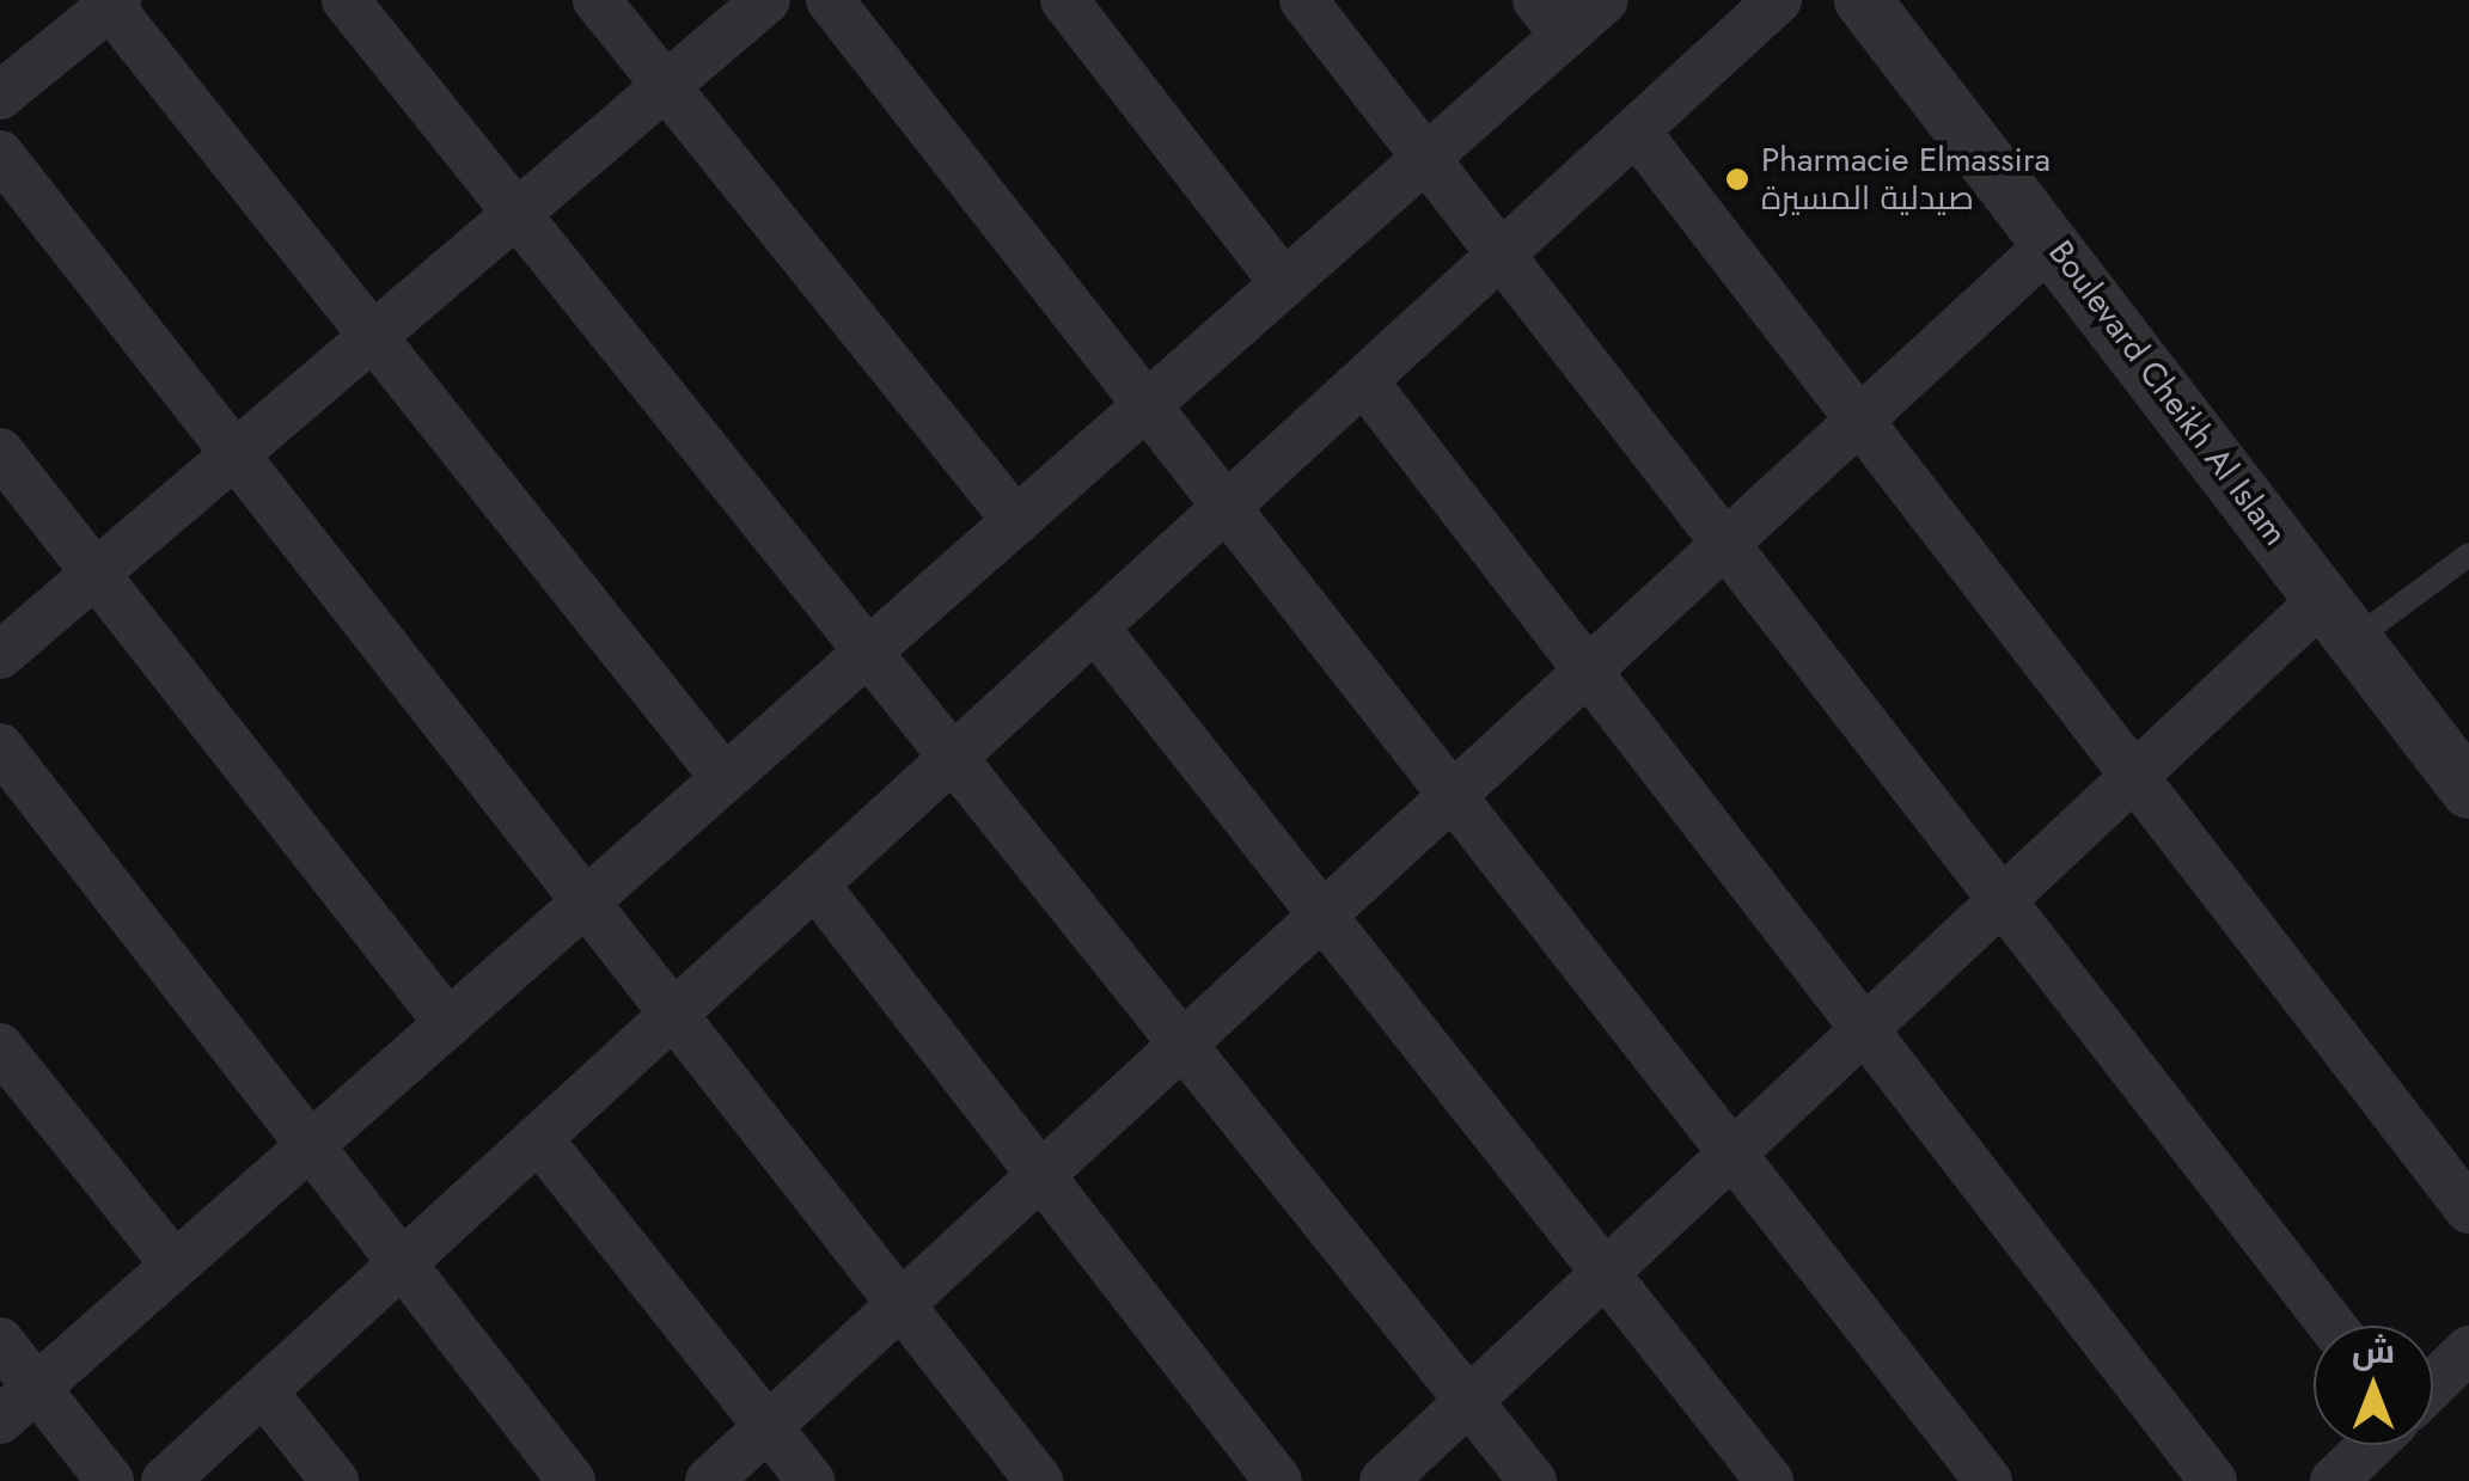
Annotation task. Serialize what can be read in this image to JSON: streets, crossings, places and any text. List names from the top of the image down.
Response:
{
  "streets": {
    "street": ["Boulevard Cheikh Al Islam"]
  },
  "places": ["Pharmacie Elmassira صيدلية المسيرة"],
  "north": "top"
}
